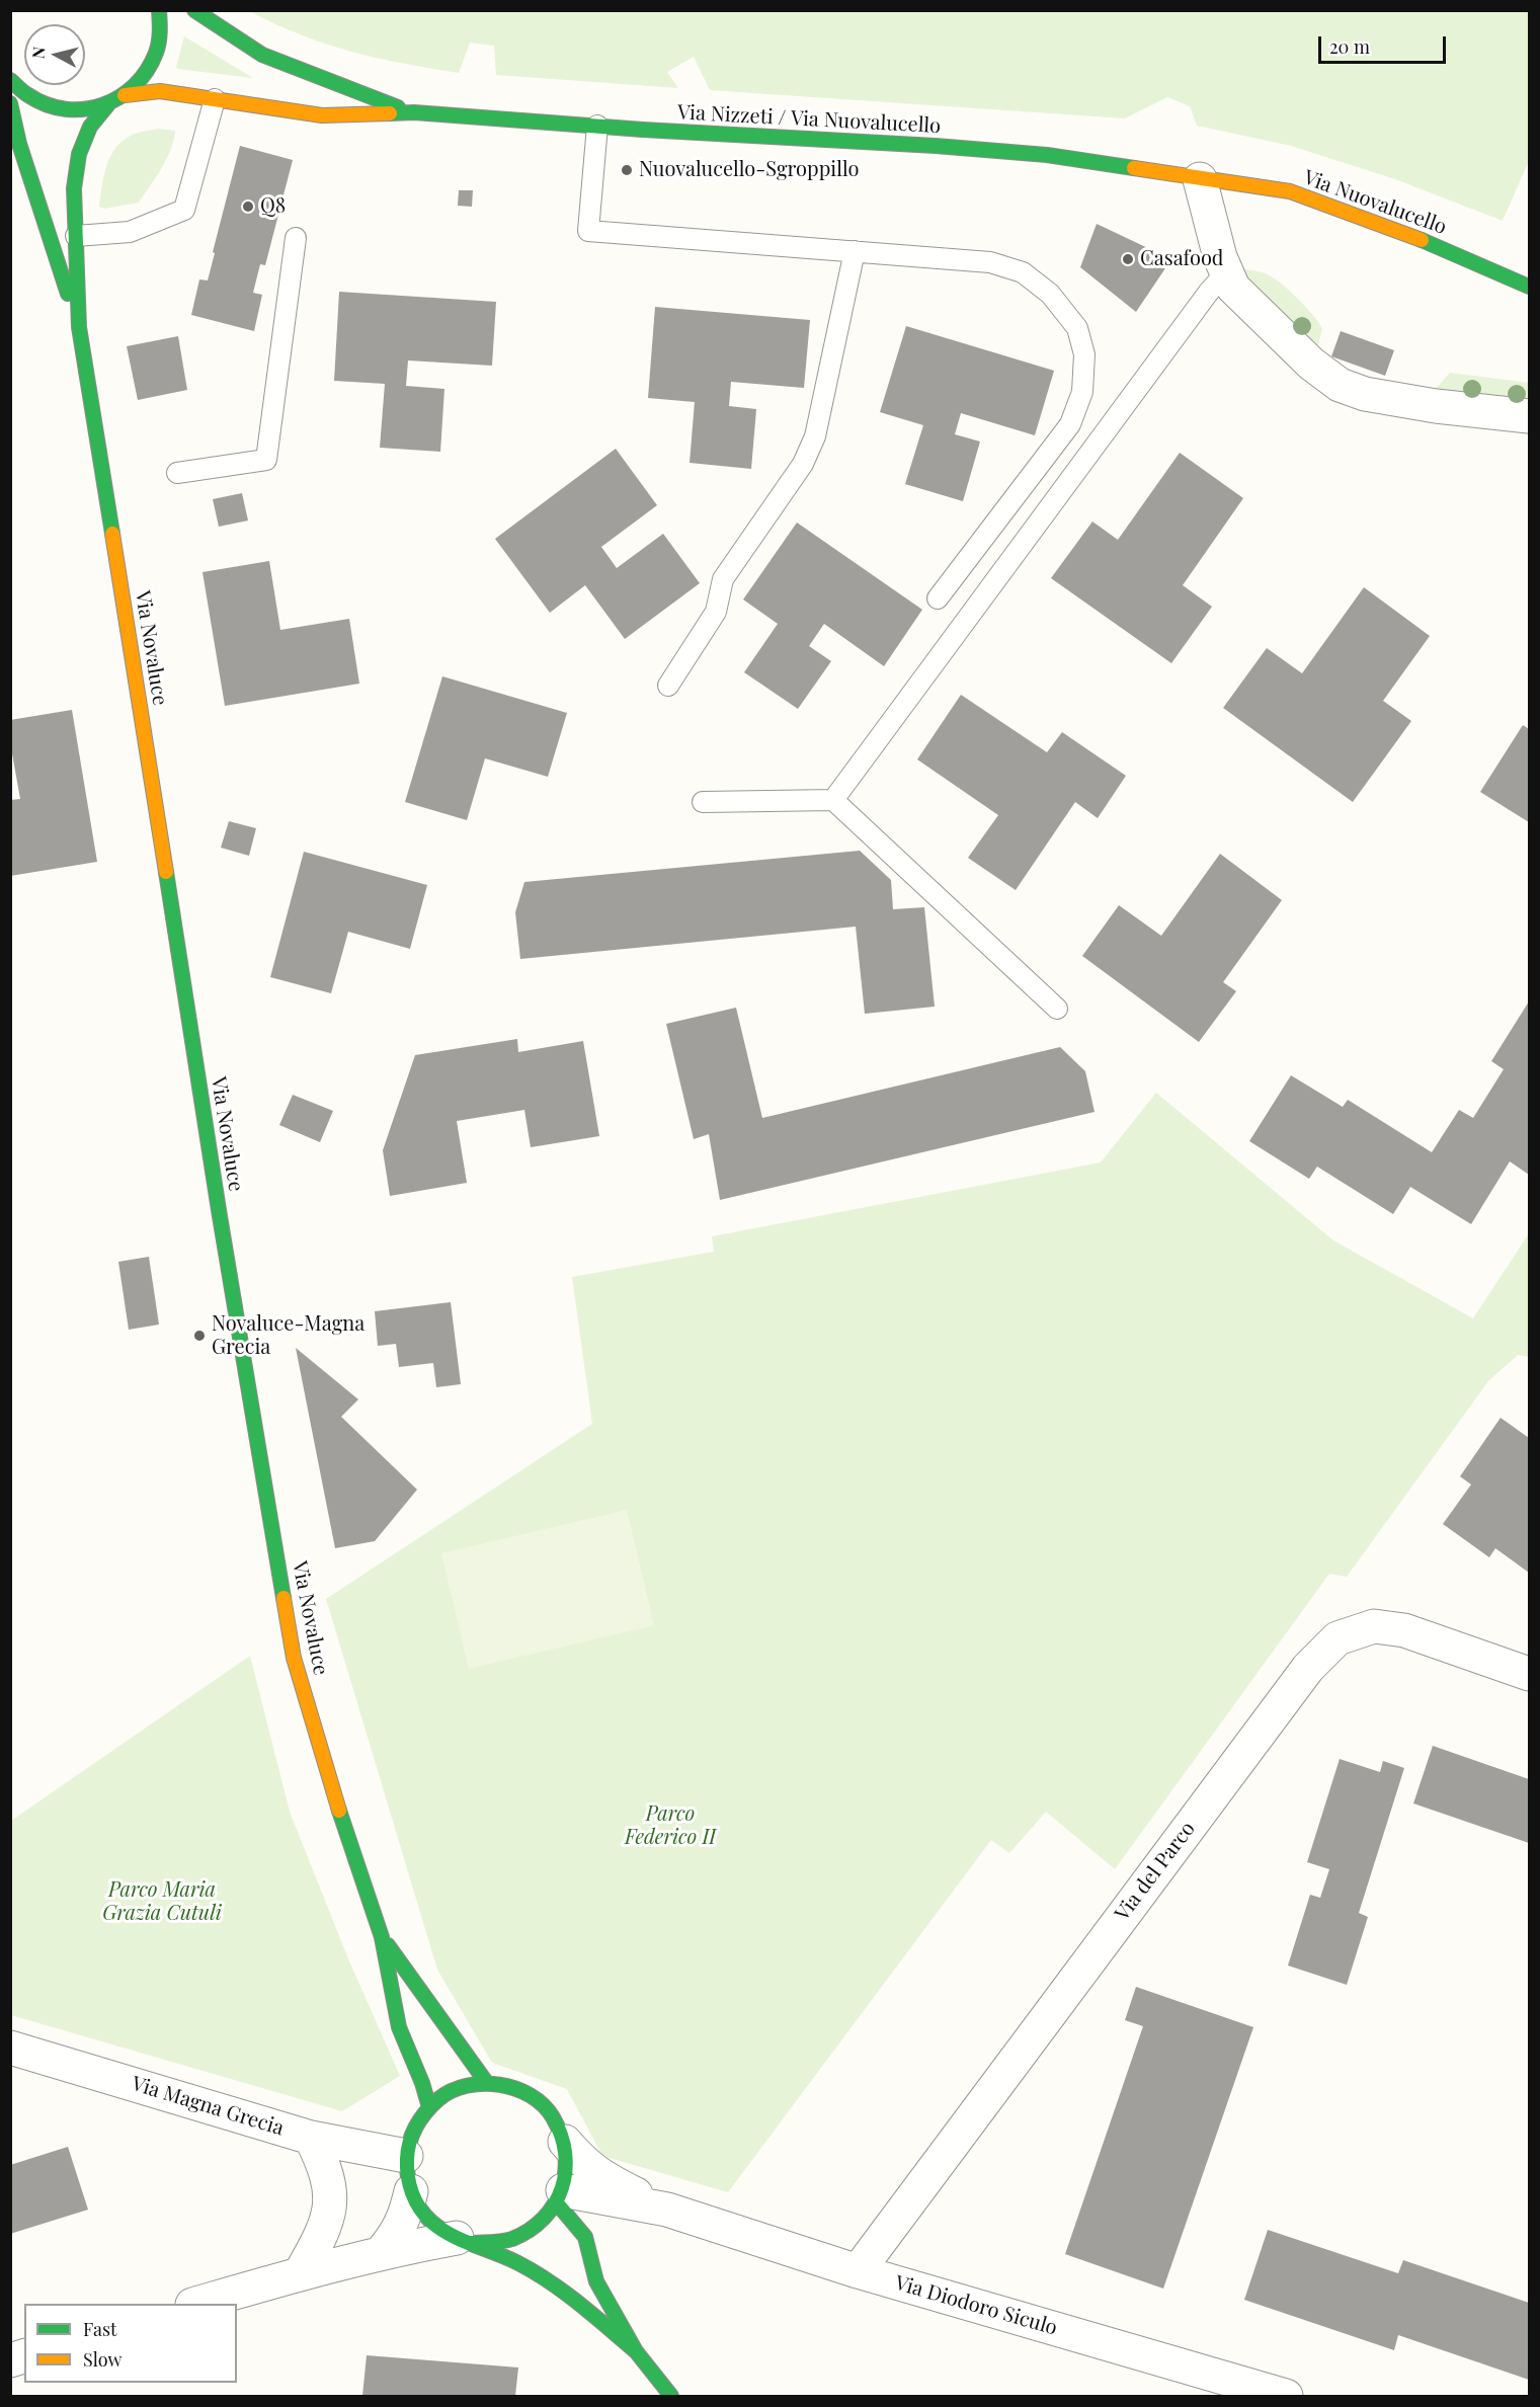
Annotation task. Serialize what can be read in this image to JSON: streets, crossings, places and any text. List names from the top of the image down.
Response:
{
  "streets": {
    "main road": ["Via Nizzeti / Via Nuovalucello", "Via Nuovalucello", "Via Novaluce"],
    "street": ["Via del Parco", "Via Magna Grecia", "Via Diodoro Siculo"]
  },
  "crossings": [
    ["Via Nizzeti / Via Nuovalucello", "Via Nuovalucello"],
    ["Via del Parco", "Via Diodoro Siculo"]
  ],
  "parks": ["Parco Federico II", "Parco Maria Grazia Cutuli"],
  "places": [
    "Nuovalucello-Sgroppillo",
    "Q8",
    "Casafood",
    "Novaluce-Magna Grecia"
  ],
  "legend": ["Fast", "Slow"],
  "scale_bar": "20 m",
  "north": "left"
}
